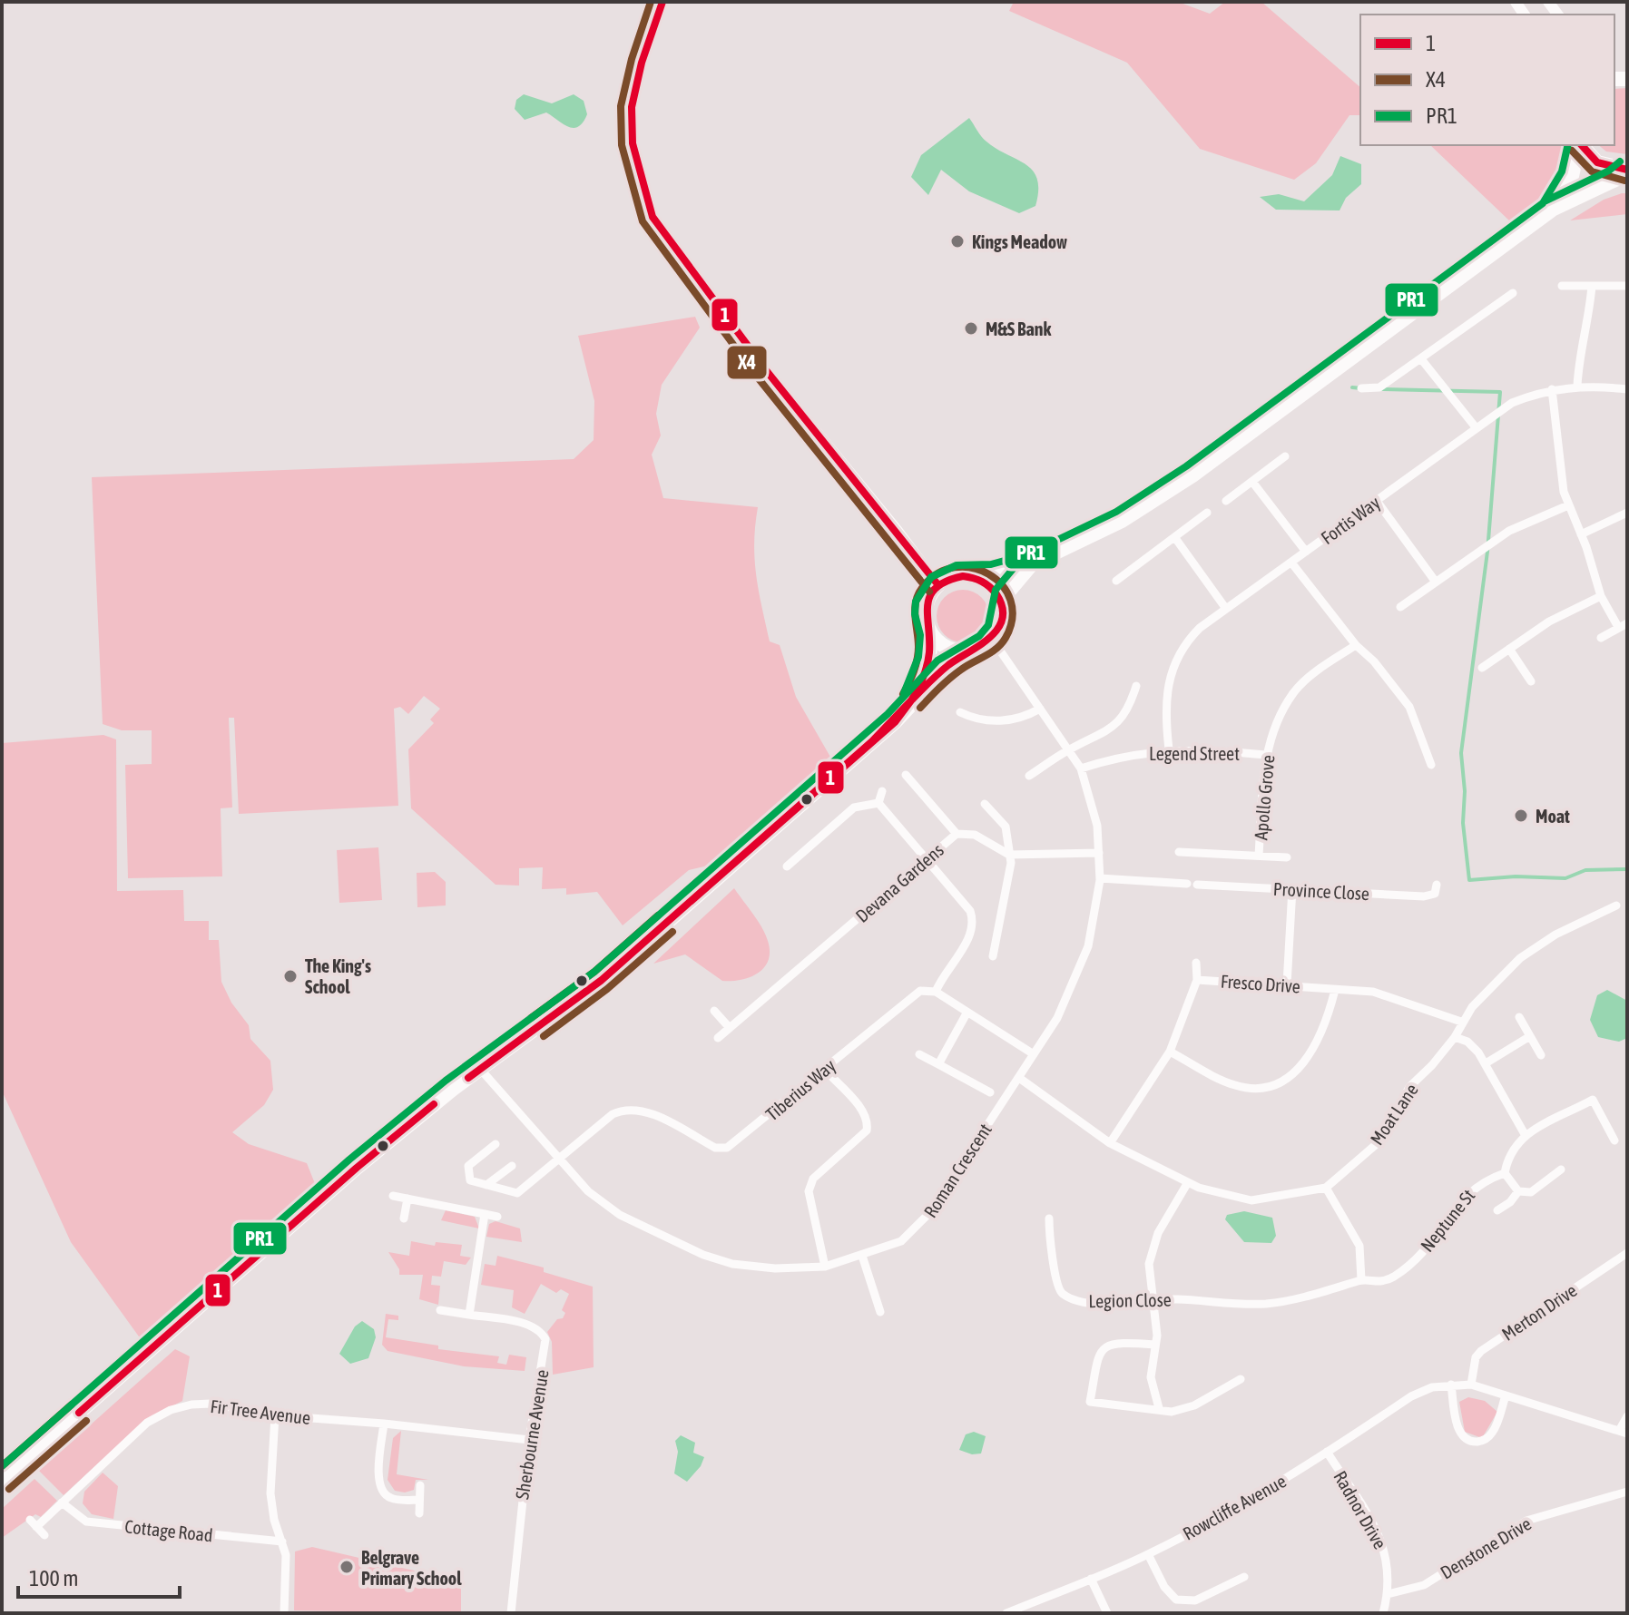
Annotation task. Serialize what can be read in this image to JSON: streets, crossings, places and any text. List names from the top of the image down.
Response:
{
  "streets": {
    "street": [
      "Fortis Way",
      "Legend Street",
      "Apollo Grove",
      "Devana Gardens",
      "Province Close",
      "Fresco Drive",
      "Tiberius Way",
      "Moat Lane",
      "Roman Crescent",
      "Neptune St",
      "Legion Close",
      "Merton Drive",
      "Fir Tree Avenue",
      "Sherbourne Avenue",
      "Rowcliffe Avenue",
      "Radnor Drive",
      "Cottage Road",
      "Denstone Drive"
    ]
  },
  "crossings": [
    ["Fortis Way", "Legend Street"],
    ["Legend Street", "Apollo Grove"],
    ["Legend Street", "Roman Crescent"],
    ["Province Close", "Roman Crescent"],
    ["Fresco Drive", "Moat Lane"],
    ["Tiberius Way", "Roman Crescent"],
    ["Neptune St", "Legion Close"],
    ["Merton Drive", "Rowcliffe Avenue"],
    ["Fir Tree Avenue", "Sherbourne Avenue"],
    ["Fir Tree Avenue", "Cottage Road"],
    ["Rowcliffe Avenue", "Radnor Drive"],
    ["Radnor Drive", "Denstone Drive"]
  ],
  "places": [
    "Kings Meadow",
    "M&S Bank",
    "Moat",
    "The King's School",
    "Belgrave Primary School"
  ],
  "lines": ["transit line 1", "transit line X4", "transit line PR1"],
  "legend": ["1", "X4", "PR1"],
  "scale_bar": "100 m"
}
